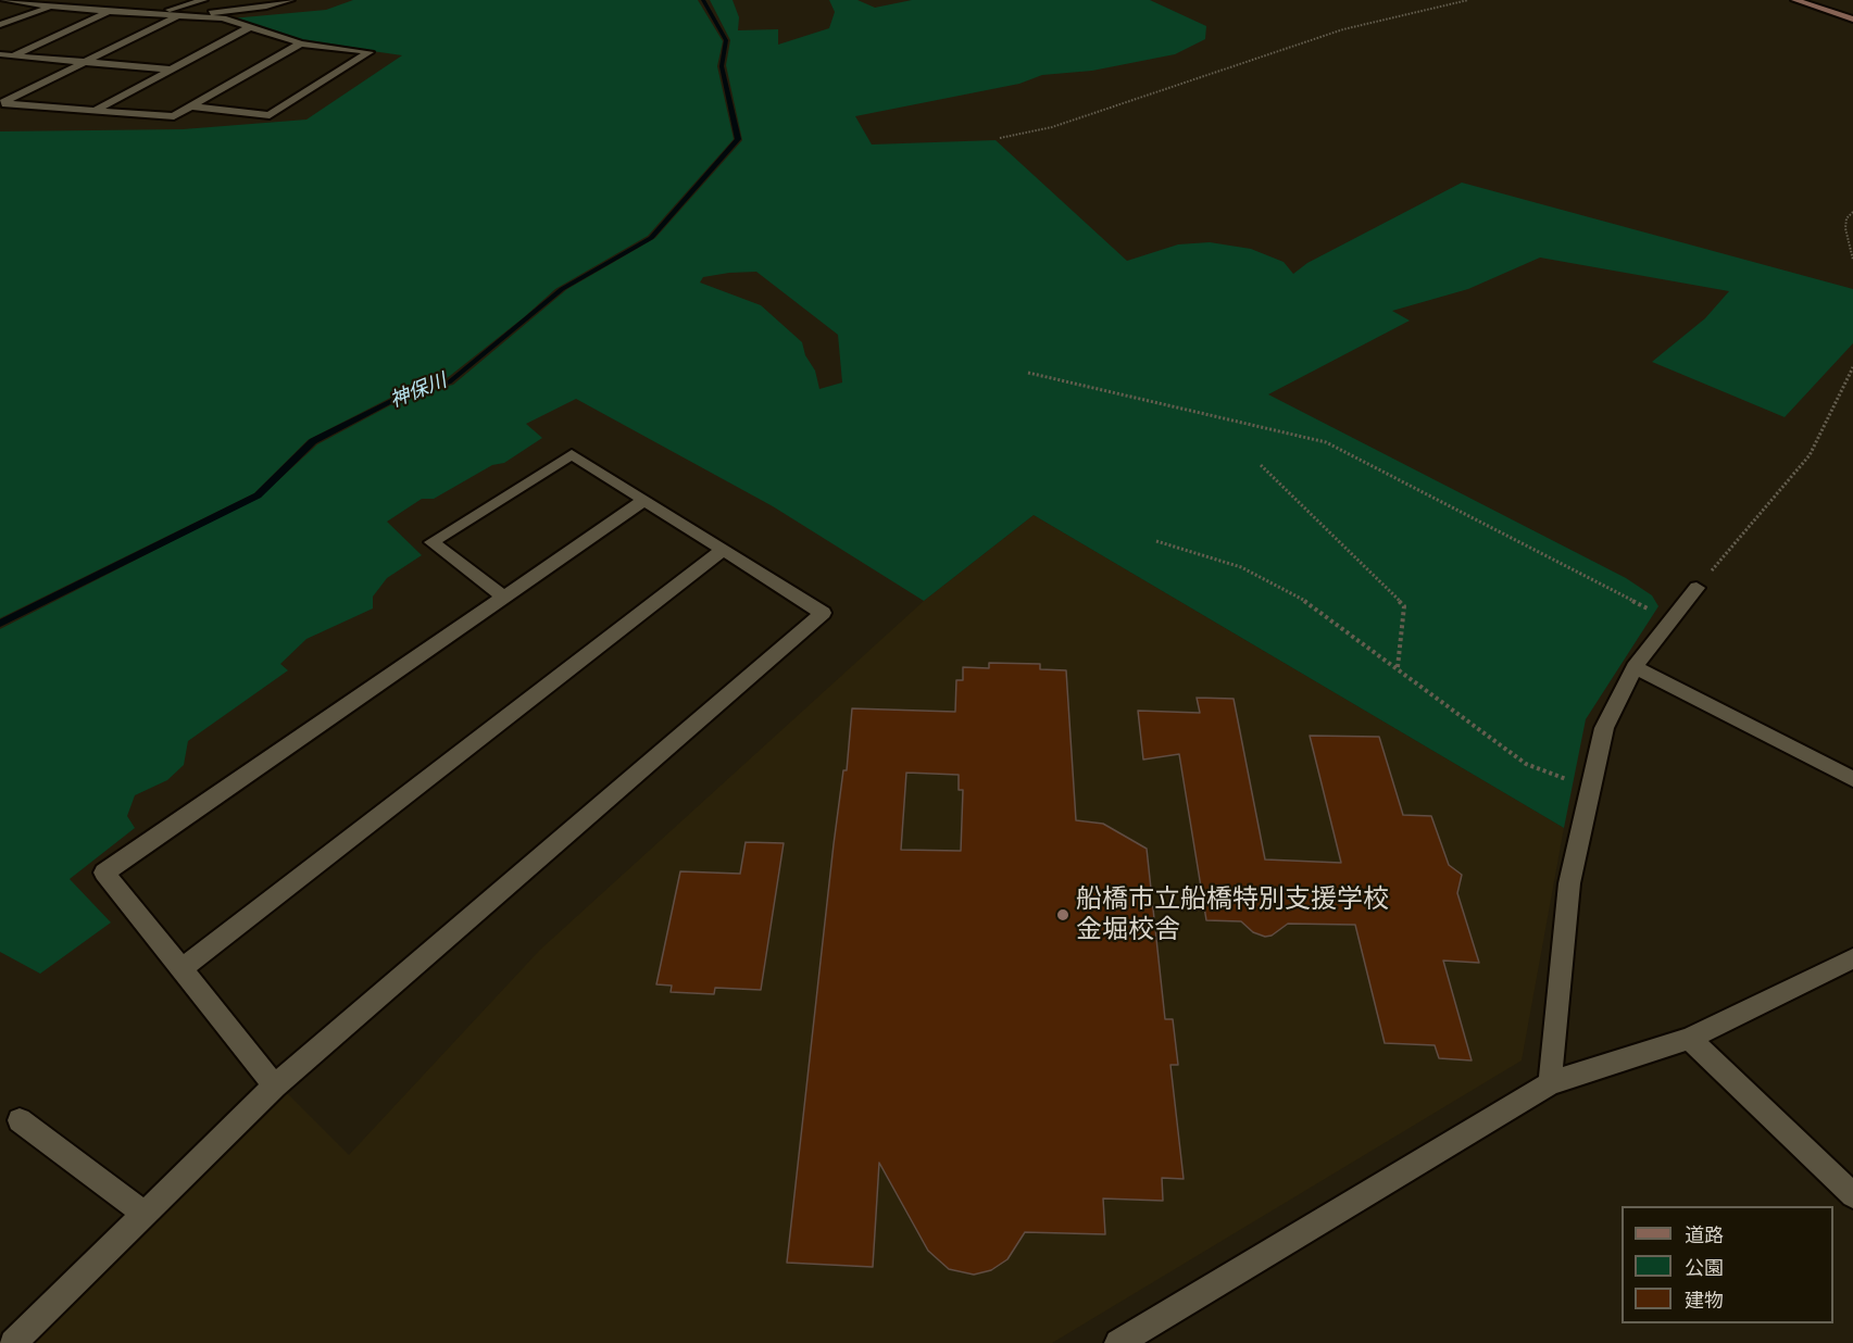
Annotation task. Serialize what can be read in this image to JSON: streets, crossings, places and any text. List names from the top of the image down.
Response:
{
  "water": ["神保川"],
  "places": ["船橋市立船橋特別支援学校 金堀校舎"],
  "legend": ["道路", "公園", "建物"]
}
